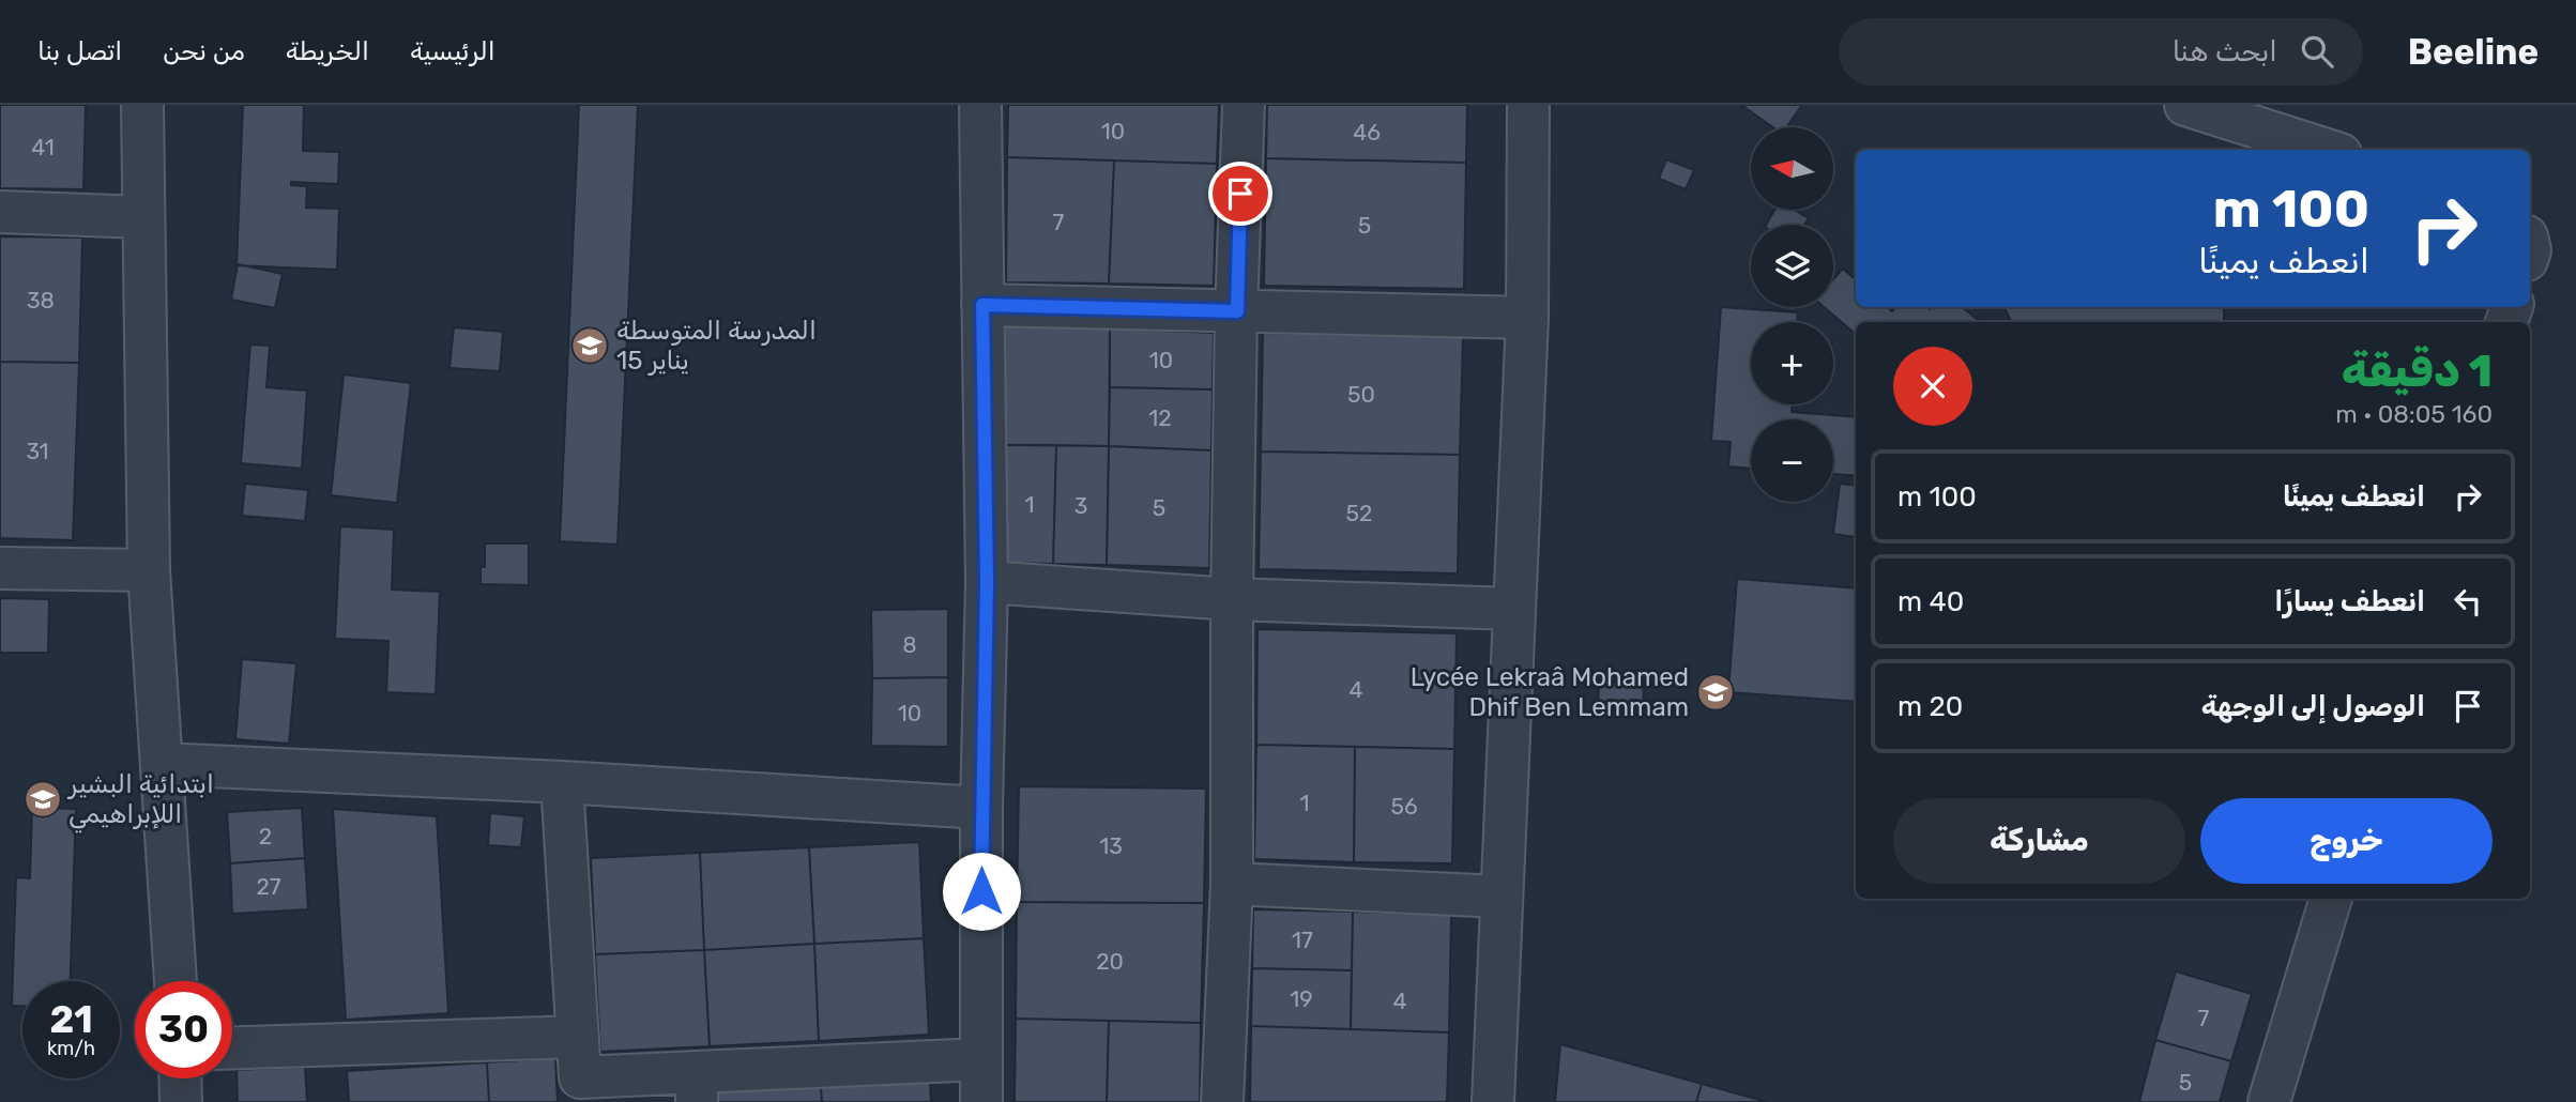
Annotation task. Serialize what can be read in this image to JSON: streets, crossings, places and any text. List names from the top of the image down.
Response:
{
  "places": {
    "school or university": ["المدرسة المتوسطة 15 يناير", "Lycée Lekraâ Mohamed Dhif Ben Lemmam", "ابتدائية البشير اللإبراهيمي"]
  },
  "house_numbers": [
    "10",
    "46",
    "41",
    "7",
    "5",
    "38",
    "10",
    "50",
    "12",
    "31",
    "1",
    "3",
    "5",
    "52",
    "8",
    "4",
    "10",
    "1",
    "56",
    "2",
    "13",
    "27",
    "17",
    "20",
    "19",
    "4",
    "7",
    "5"
  ],
  "north": "left",
  "page": {
    "header": "Beeline",
    "search": "ابحث هنا",
    "nav": [
      "الرئيسية",
      "الخريطة",
      "من نحن",
      "اتصل بنا"
    ],
    "map_buttons": ["+", "−"],
    "turn": ["100 m", "انعطف يمينًا"],
    "heading": ["1 دقيقة", "160 m · 08:05"],
    "list": [
      {
        "name": "انعطف يمينًا",
        "value": "100 m"
      },
      {
        "name": "انعطف يسارًا",
        "value": "40 m"
      },
      {
        "name": "الوصول إلى الوجهة",
        "value": "20 m"
      }
    ],
    "buttons": ["خروج", "مشاركة"],
    "speed": "21 km/h",
    "limit": "30"
  }
}
